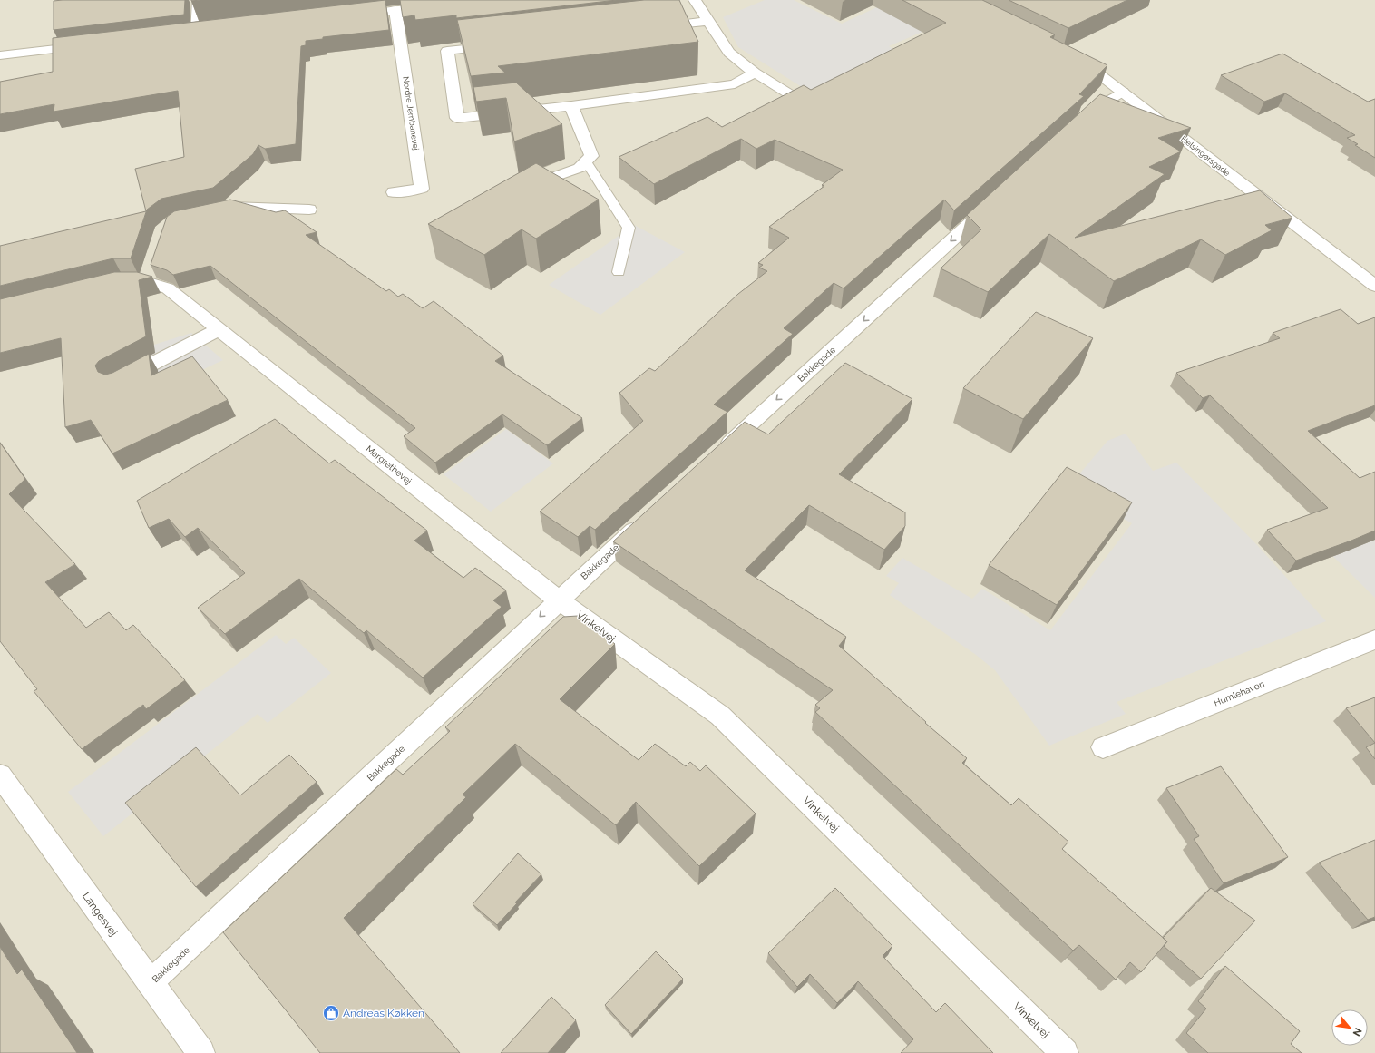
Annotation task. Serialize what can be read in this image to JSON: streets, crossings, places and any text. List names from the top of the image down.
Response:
{
  "streets": {
    "street": [
      "Nordre Jernbanevej",
      "Helsingørsgade",
      "Bakkegade",
      "Margrethevej",
      "Vinkelvej",
      "Humlehaven",
      "Langesvej"
    ]
  },
  "crossings": [
    ["Bakkegade", "Margrethevej"],
    ["Bakkegade", "Vinkelvej"],
    ["Bakkegade", "Langesvej"],
    ["Margrethevej", "Vinkelvej"]
  ],
  "one_way": ["Bakkegade"],
  "places": {
    "shop": ["Andreas Køkken"]
  },
  "north": "bottom right"
}
